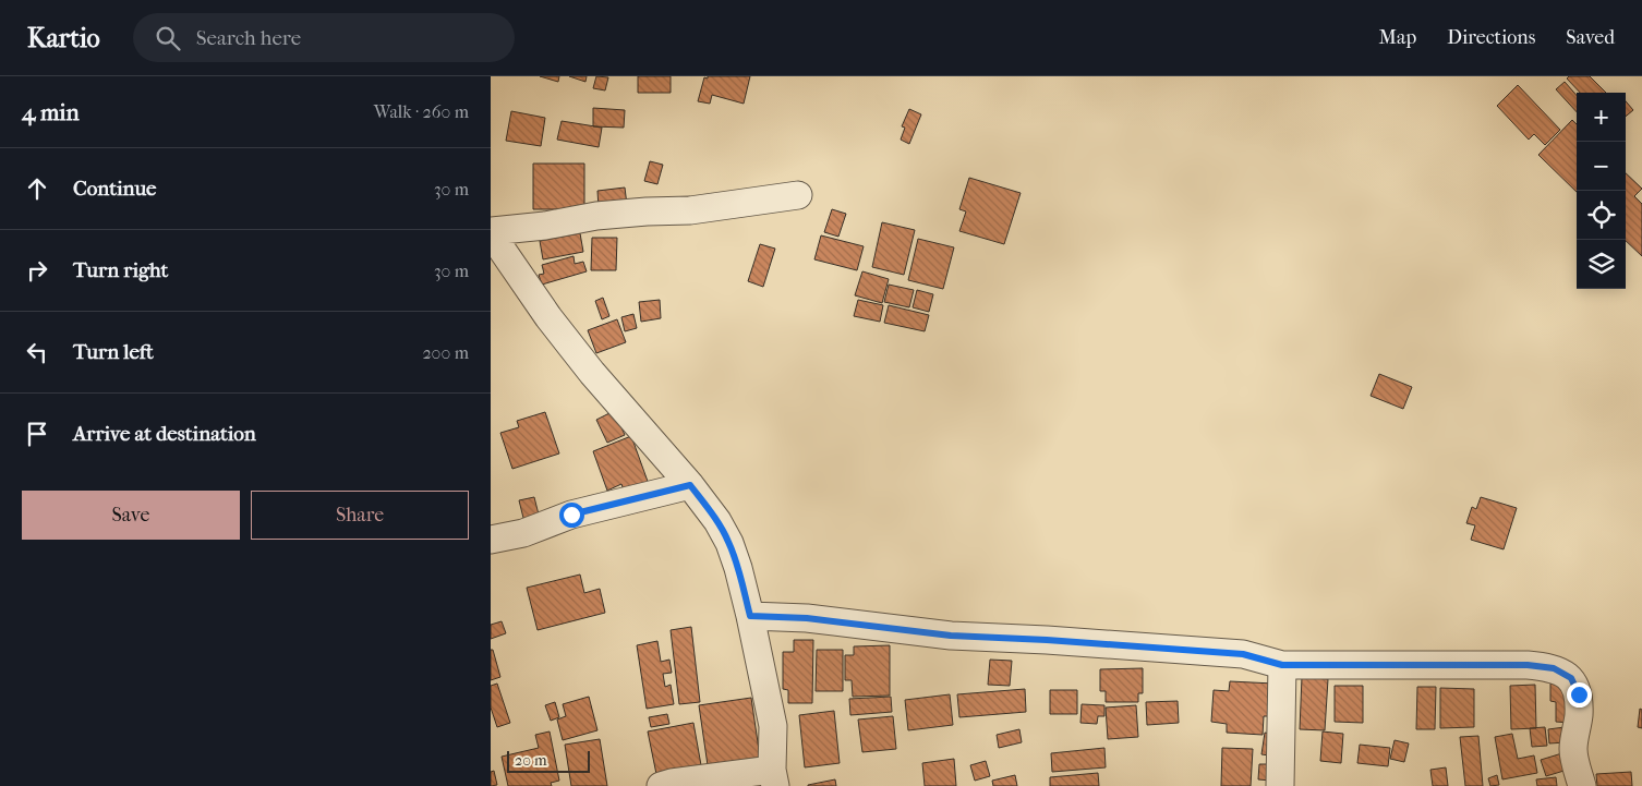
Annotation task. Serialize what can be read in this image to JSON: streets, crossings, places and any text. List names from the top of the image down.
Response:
{
  "scale_bar": "20 m",
  "page": {
    "header": "Kartio",
    "search": "Search here",
    "nav": ["Map", "Directions", "Saved"],
    "heading": ["4 min", "Walk · 260 m"],
    "map_buttons": ["+", "−"],
    "list": [
      ["Continue", "30 m"],
      ["Turn right", "30 m"],
      ["Turn left", "200 m"],
      "Arrive at destination"
    ],
    "buttons": ["Save", "Share"],
    "scale": "20 m"
  }
}
